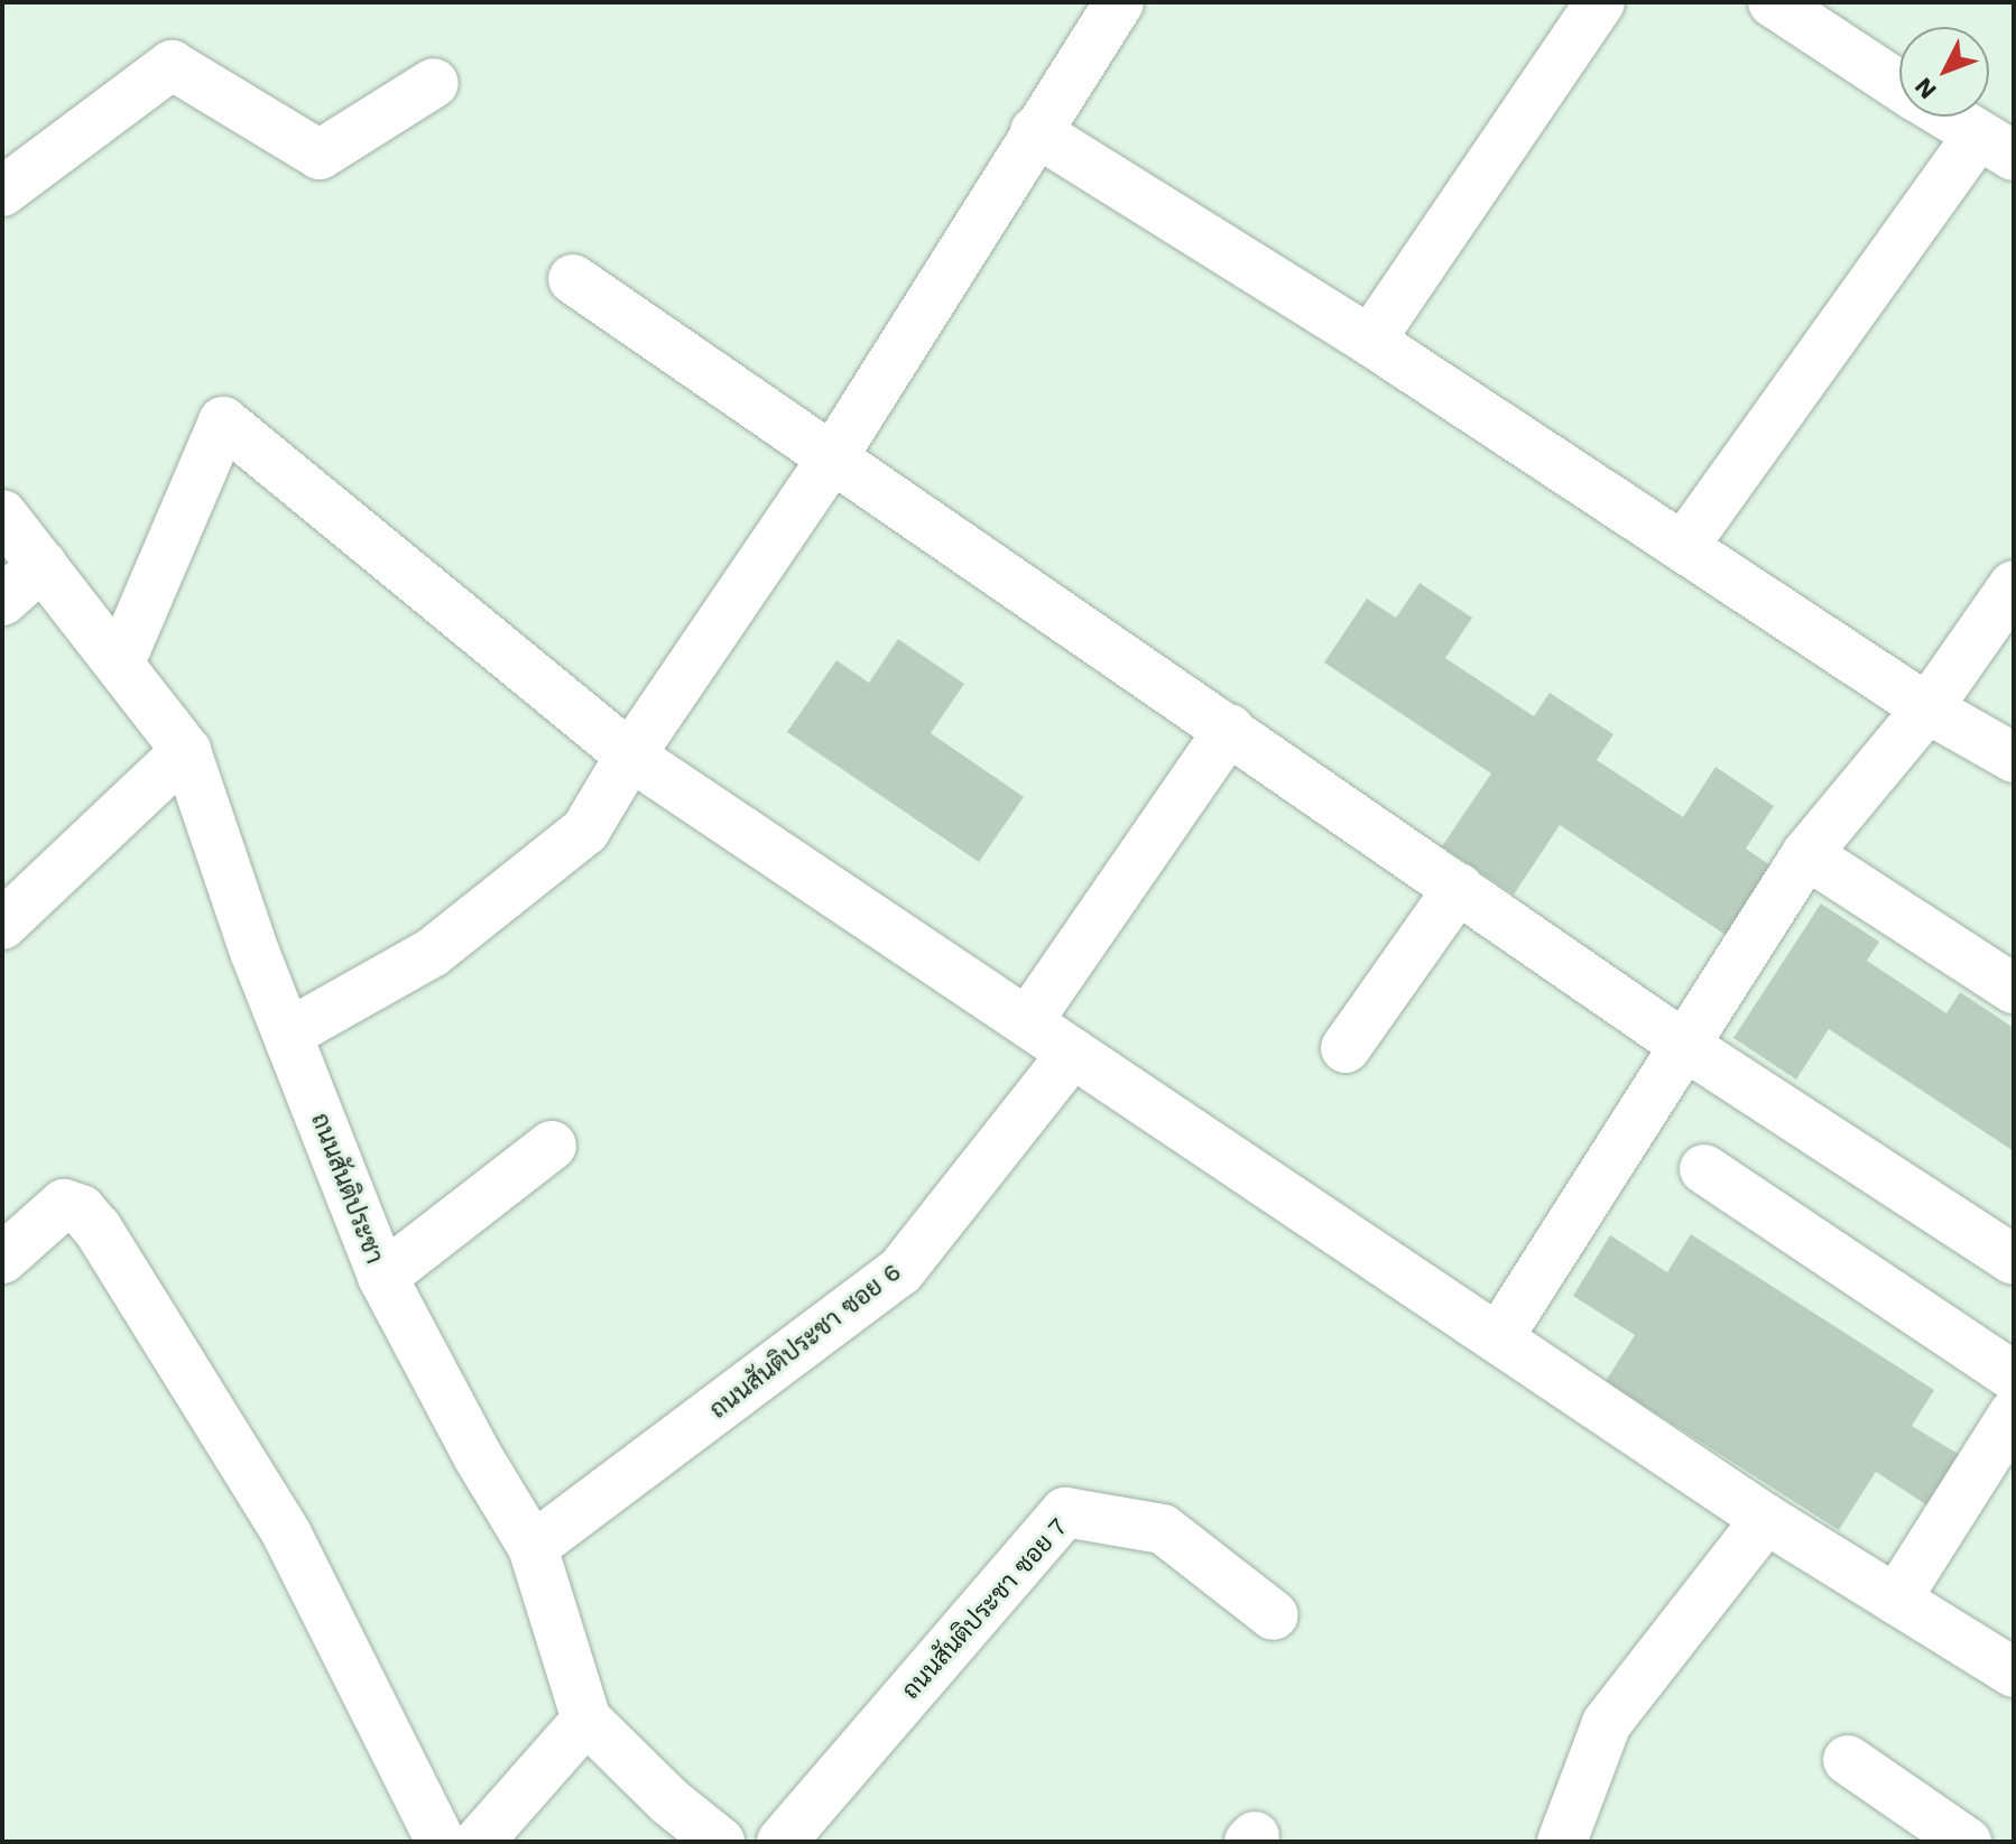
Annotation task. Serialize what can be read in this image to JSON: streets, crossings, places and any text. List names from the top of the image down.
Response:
{
  "streets": {
    "street": ["ถนนสันติประชา", "ถนนสันติประชา ซอย 6", "ถนนสันติประชา ซอย 7"]
  },
  "crossings": [
    ["ถนนสันติประชา", "ถนนสันติประชา ซอย 6"]
  ],
  "north": "bottom left"
}
